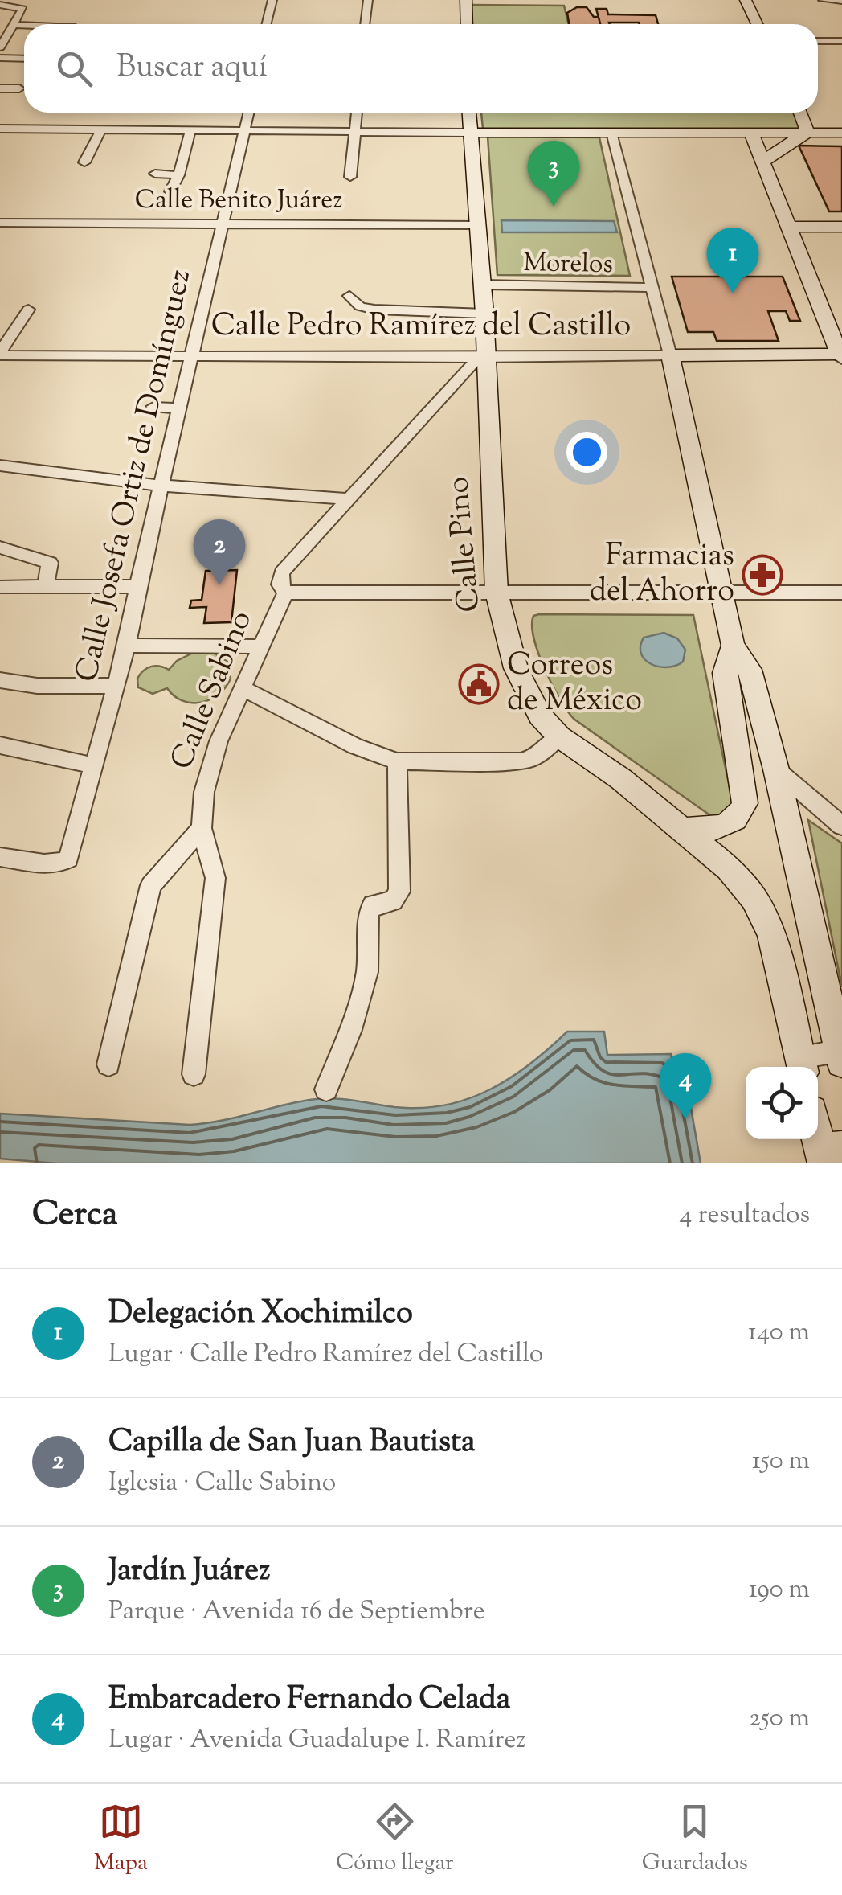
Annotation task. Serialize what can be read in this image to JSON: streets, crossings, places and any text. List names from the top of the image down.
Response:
{
  "streets": {
    "street": [
      "Calle Benito Juárez",
      "Morelos",
      "Calle Pedro Ramírez del Castillo",
      "Calle Josefa Ortiz de Domínguez",
      "Calle Pino",
      "Calle Sabino"
    ]
  },
  "crossings": [
    ["Calle Benito Juárez", "Calle Josefa Ortiz de Domínguez"],
    ["Calle Benito Juárez", "Calle Pino"],
    ["Morelos", "Calle Pino"],
    ["Calle Pedro Ramírez del Castillo", "Calle Josefa Ortiz de Domínguez"],
    ["Calle Pedro Ramírez del Castillo", "Calle Pino"],
    ["Calle Pedro Ramírez del Castillo", "Calle Sabino"],
    ["Calle Pino", "Calle Sabino"]
  ],
  "places": {
    "pharmacy": ["Farmacias del Ahorro"],
    "public building": ["Correos de México"]
  },
  "page": {
    "search": "Buscar aquí",
    "pins": [
      "3",
      "1",
      "2",
      "4"
    ],
    "heading": ["Cerca", "4 resultados"],
    "list": [
      {
        "mark": "1",
        "name": "Delegación Xochimilco",
        "note": "Lugar · Calle Pedro Ramírez del Castillo",
        "value": "140 m"
      },
      {
        "mark": "2",
        "name": "Capilla de San Juan Bautista",
        "note": "Iglesia · Calle Sabino",
        "value": "150 m"
      },
      {
        "mark": "3",
        "name": "Jardín Juárez",
        "note": "Parque · Avenida 16 de Septiembre",
        "value": "190 m"
      },
      {
        "mark": "4",
        "name": "Embarcadero Fernando Celada",
        "note": "Lugar · Avenida Guadalupe I. Ramírez",
        "value": "250 m"
      }
    ],
    "nav": ["Mapa", "Cómo llegar", "Guardados"]
  }
}
